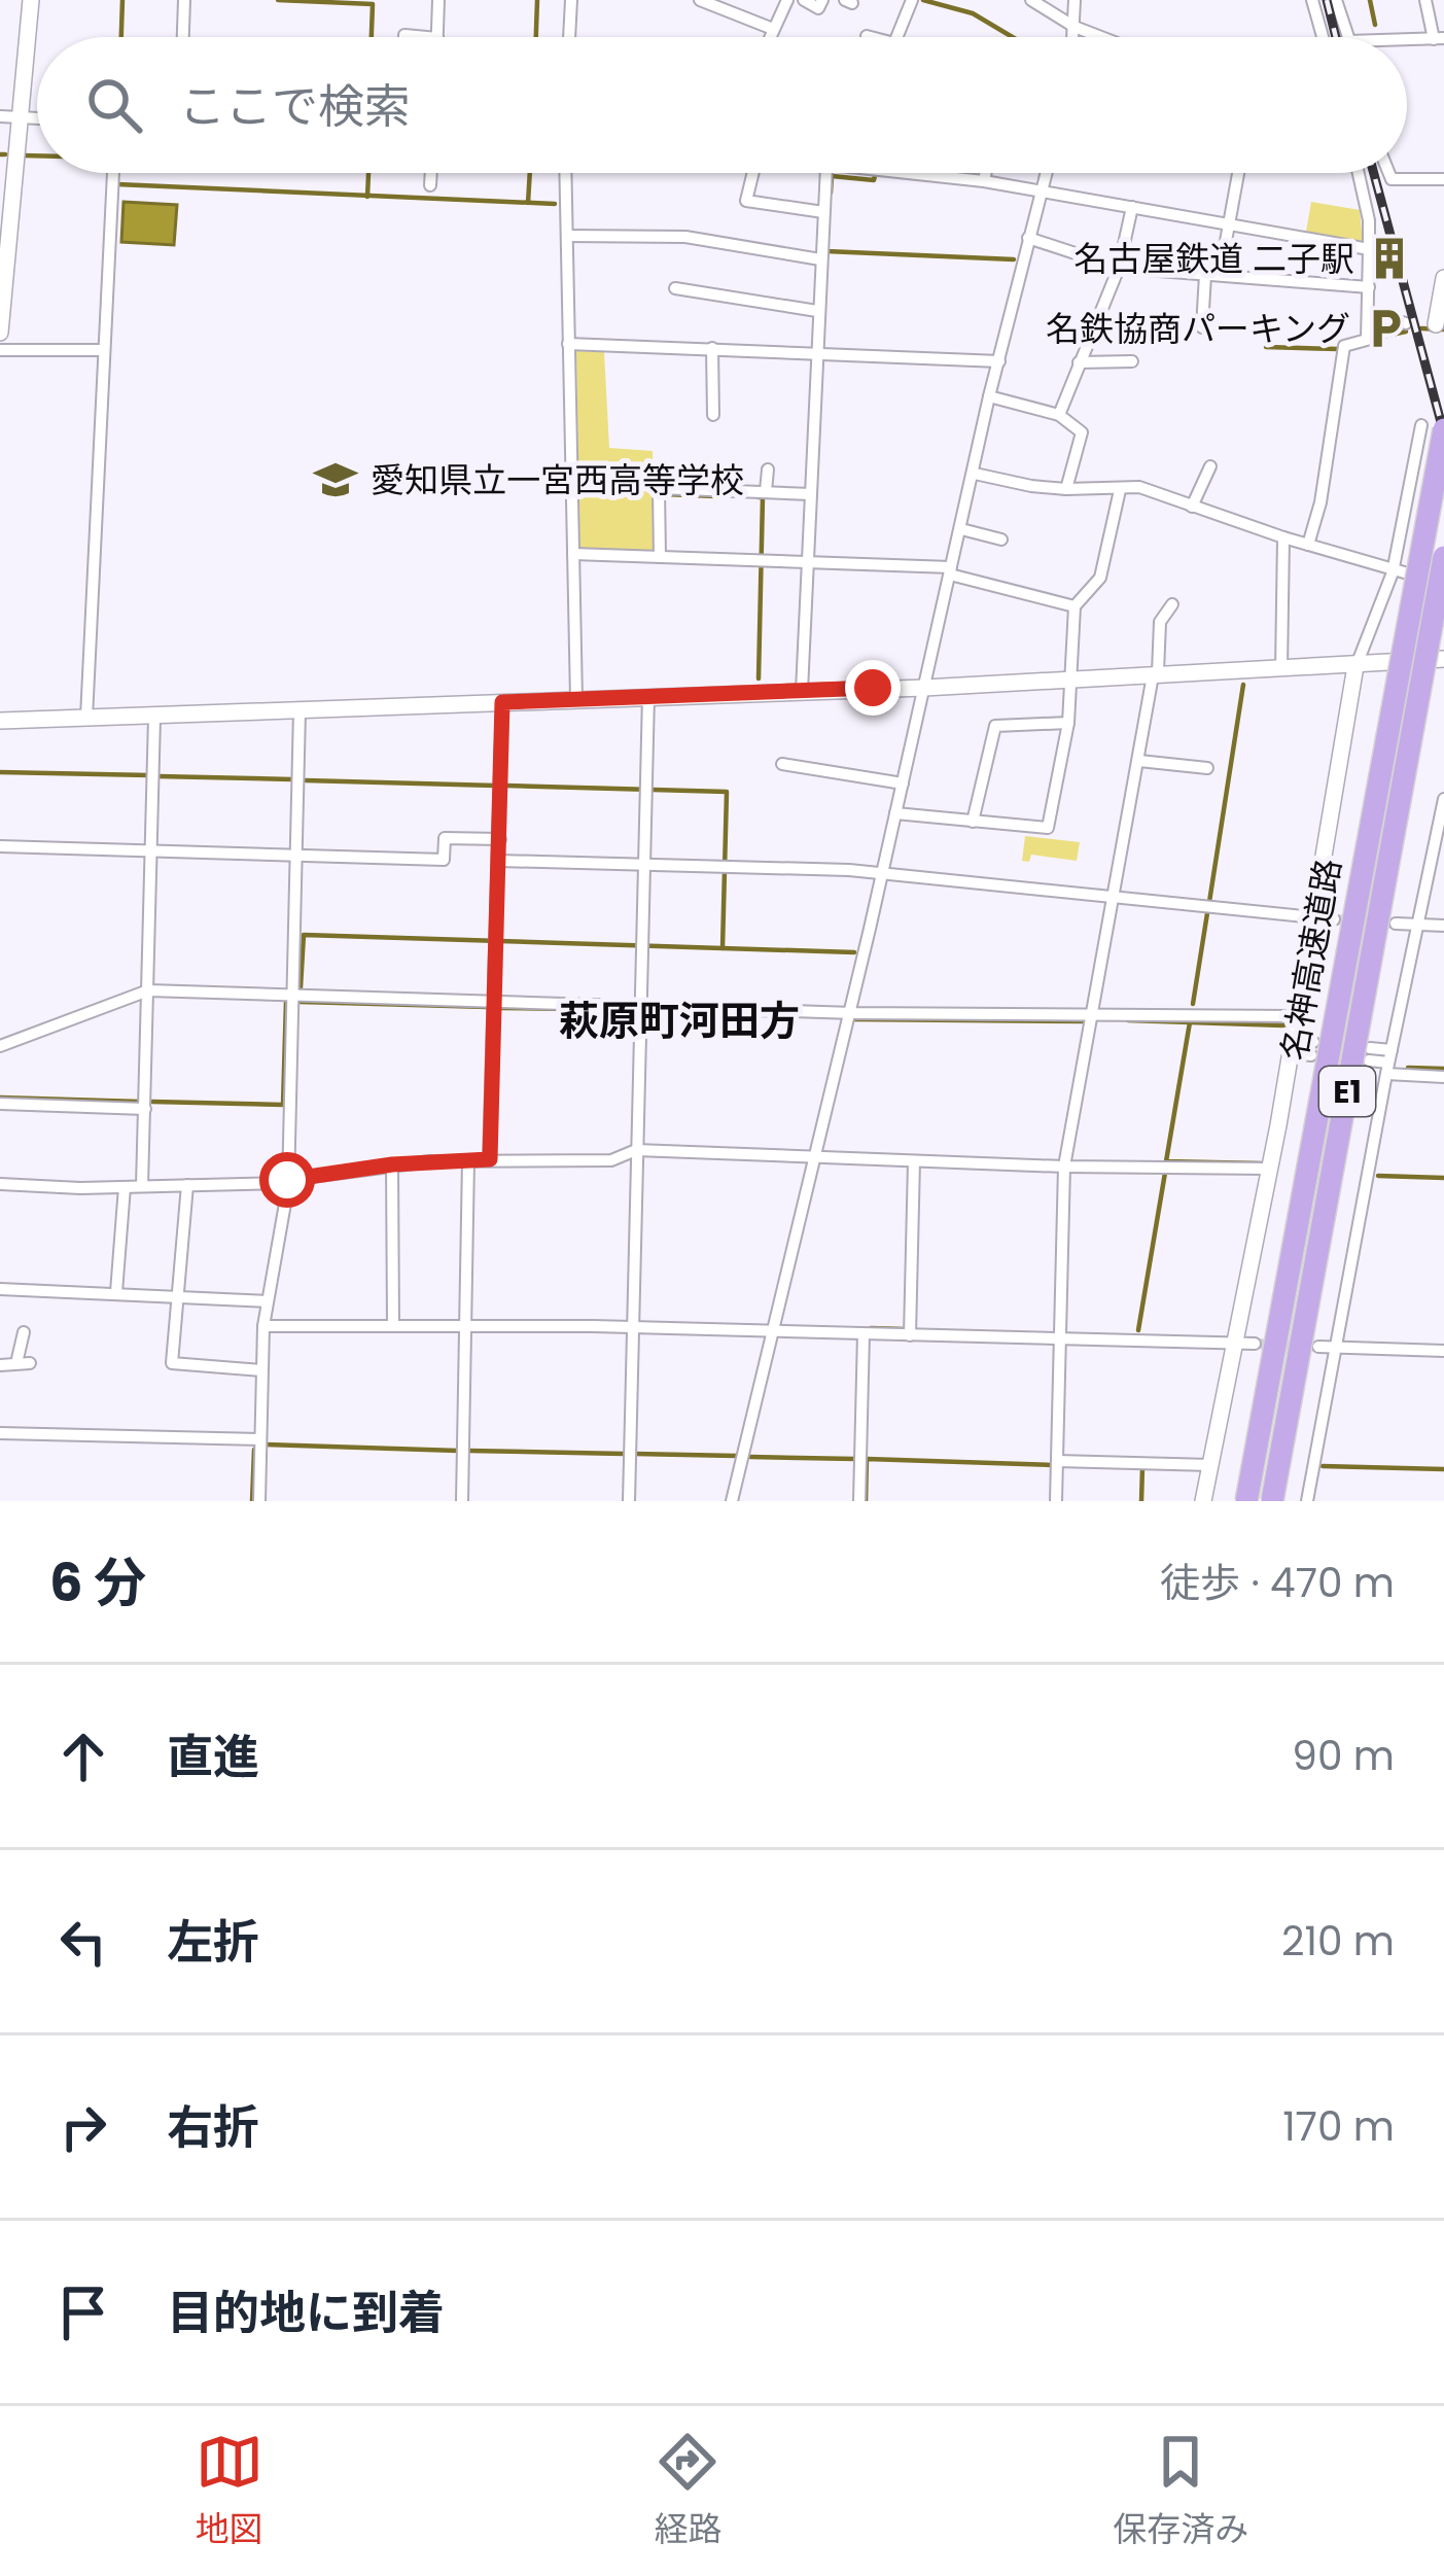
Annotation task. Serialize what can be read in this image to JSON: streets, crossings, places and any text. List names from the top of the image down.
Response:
{
  "streets": {
    "highway": ["名神高速道路", "E1"]
  },
  "districts": ["萩原町河田方"],
  "places": {
    "building": ["名古屋鉄道 二子駅"],
    "parking": ["名鉄協商パーキング"],
    "school or university": ["愛知県立一宮西高等学校"]
  },
  "page": {
    "search": "ここで検索",
    "heading": ["6 分", "徒歩 · 470 m"],
    "list": [
      ["直進", "90 m"],
      ["左折", "210 m"],
      ["右折", "170 m"],
      "目的地に到着"
    ],
    "nav": ["地図", "経路", "保存済み"]
  }
}
